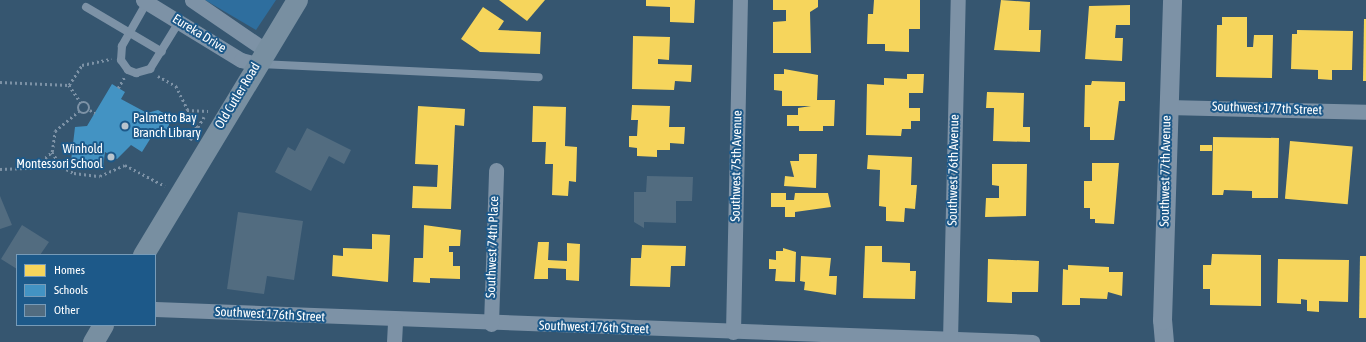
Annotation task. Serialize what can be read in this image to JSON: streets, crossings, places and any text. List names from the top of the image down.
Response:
{
  "streets": {
    "main road": ["Old Cutler Road"],
    "street": [
      "Eureka Drive",
      "Southwest 177th Street",
      "Southwest 75th Avenue",
      "Southwest 76th Avenue",
      "Southwest 77th Avenue",
      "Southwest 74th Place",
      "Southwest 176th Street"
    ]
  },
  "crossings": [
    ["Eureka Drive", "Old Cutler Road"],
    ["Southwest 177th Street", "Southwest 77th Avenue"],
    ["Southwest 75th Avenue", "Southwest 176th Street"],
    ["Southwest 76th Avenue", "Southwest 176th Street"],
    ["Southwest 74th Place", "Southwest 176th Street"]
  ],
  "places": ["Palmetto Bay Branch Library", "Winhold Montessori School"],
  "legend": ["Homes", "Schools", "Other"]
}
